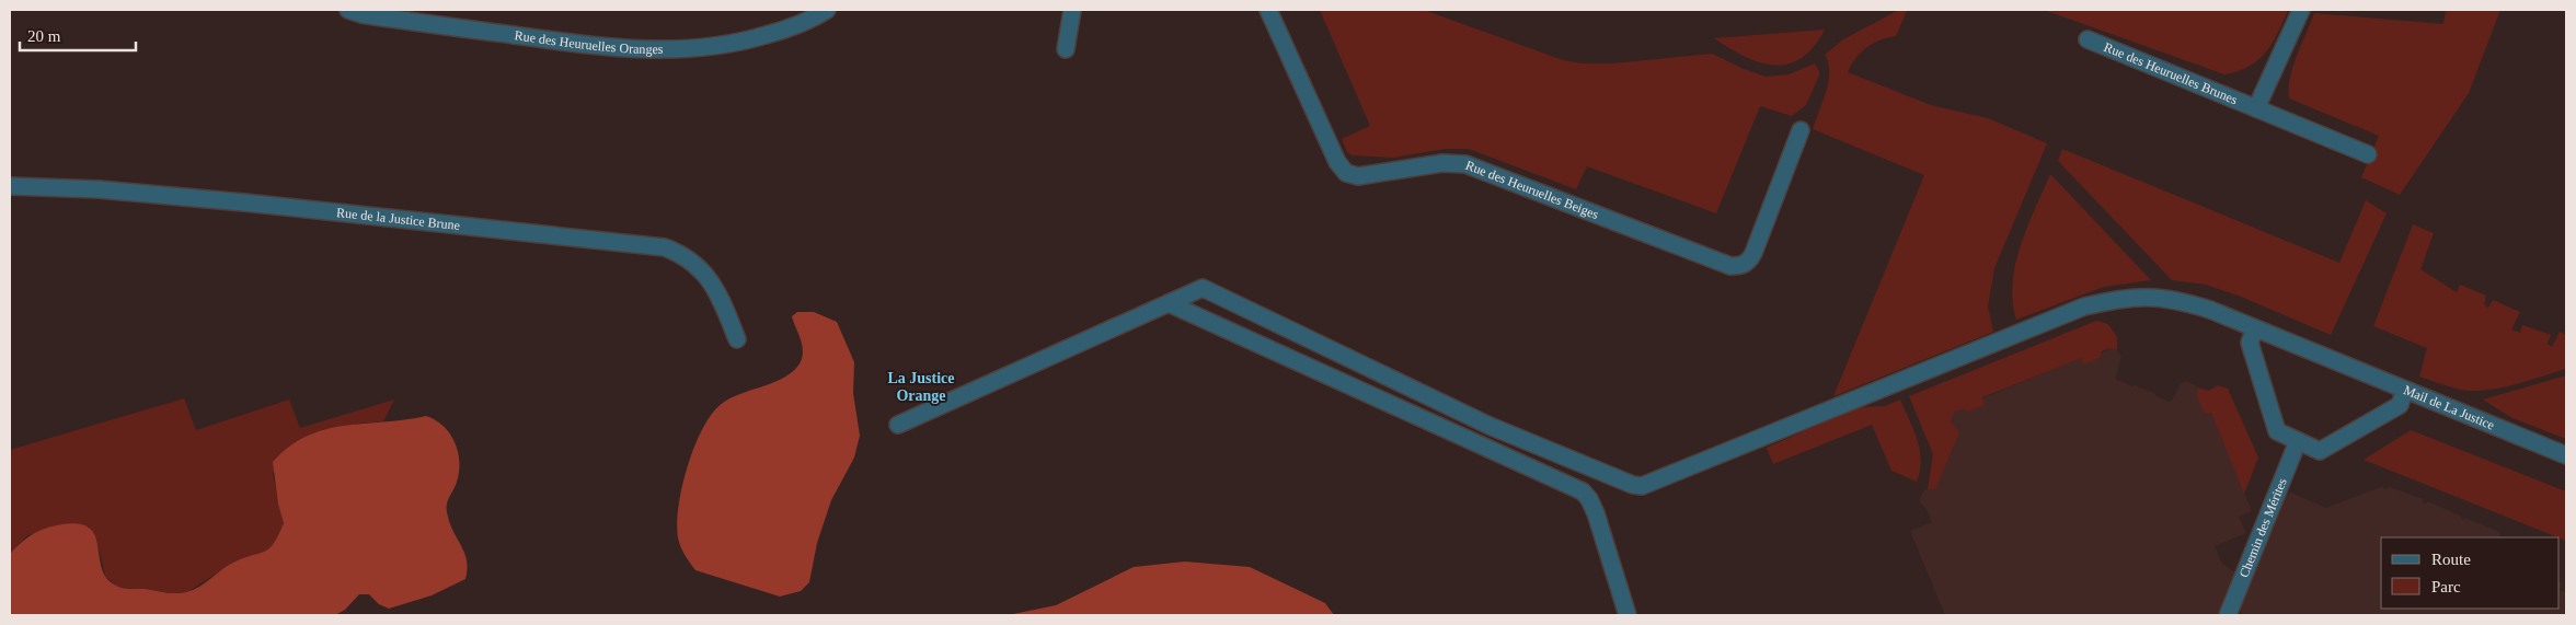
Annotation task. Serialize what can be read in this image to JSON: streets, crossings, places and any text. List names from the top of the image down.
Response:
{
  "streets": {
    "street": [
      "Rue des Heuruelles Oranges",
      "Rue des Heuruelles Brunes",
      "Rue des Heuruelles Beiges",
      "Rue de la Justice Brune",
      "Mail de La Justice",
      "Chemin des Mérites"
    ]
  },
  "districts": ["La Justice Orange"],
  "legend": ["Route", "Parc"],
  "scale_bar": "20 m"
}
